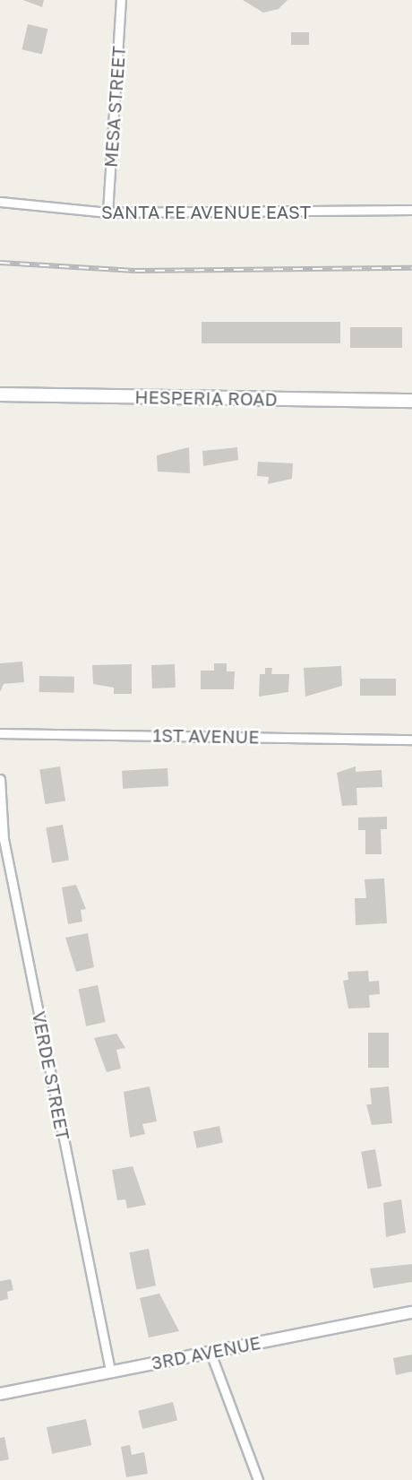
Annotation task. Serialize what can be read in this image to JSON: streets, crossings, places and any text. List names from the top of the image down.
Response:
{
  "streets": {
    "main road": ["HESPERIA ROAD"],
    "street": [
      "MESA STREET",
      "SANTA FE AVENUE EAST",
      "1ST AVENUE",
      "VERDE STREET",
      "3RD AVENUE"
    ]
  },
  "crossings": [
    ["MESA STREET", "SANTA FE AVENUE EAST"],
    ["VERDE STREET", "3RD AVENUE"]
  ]
}
